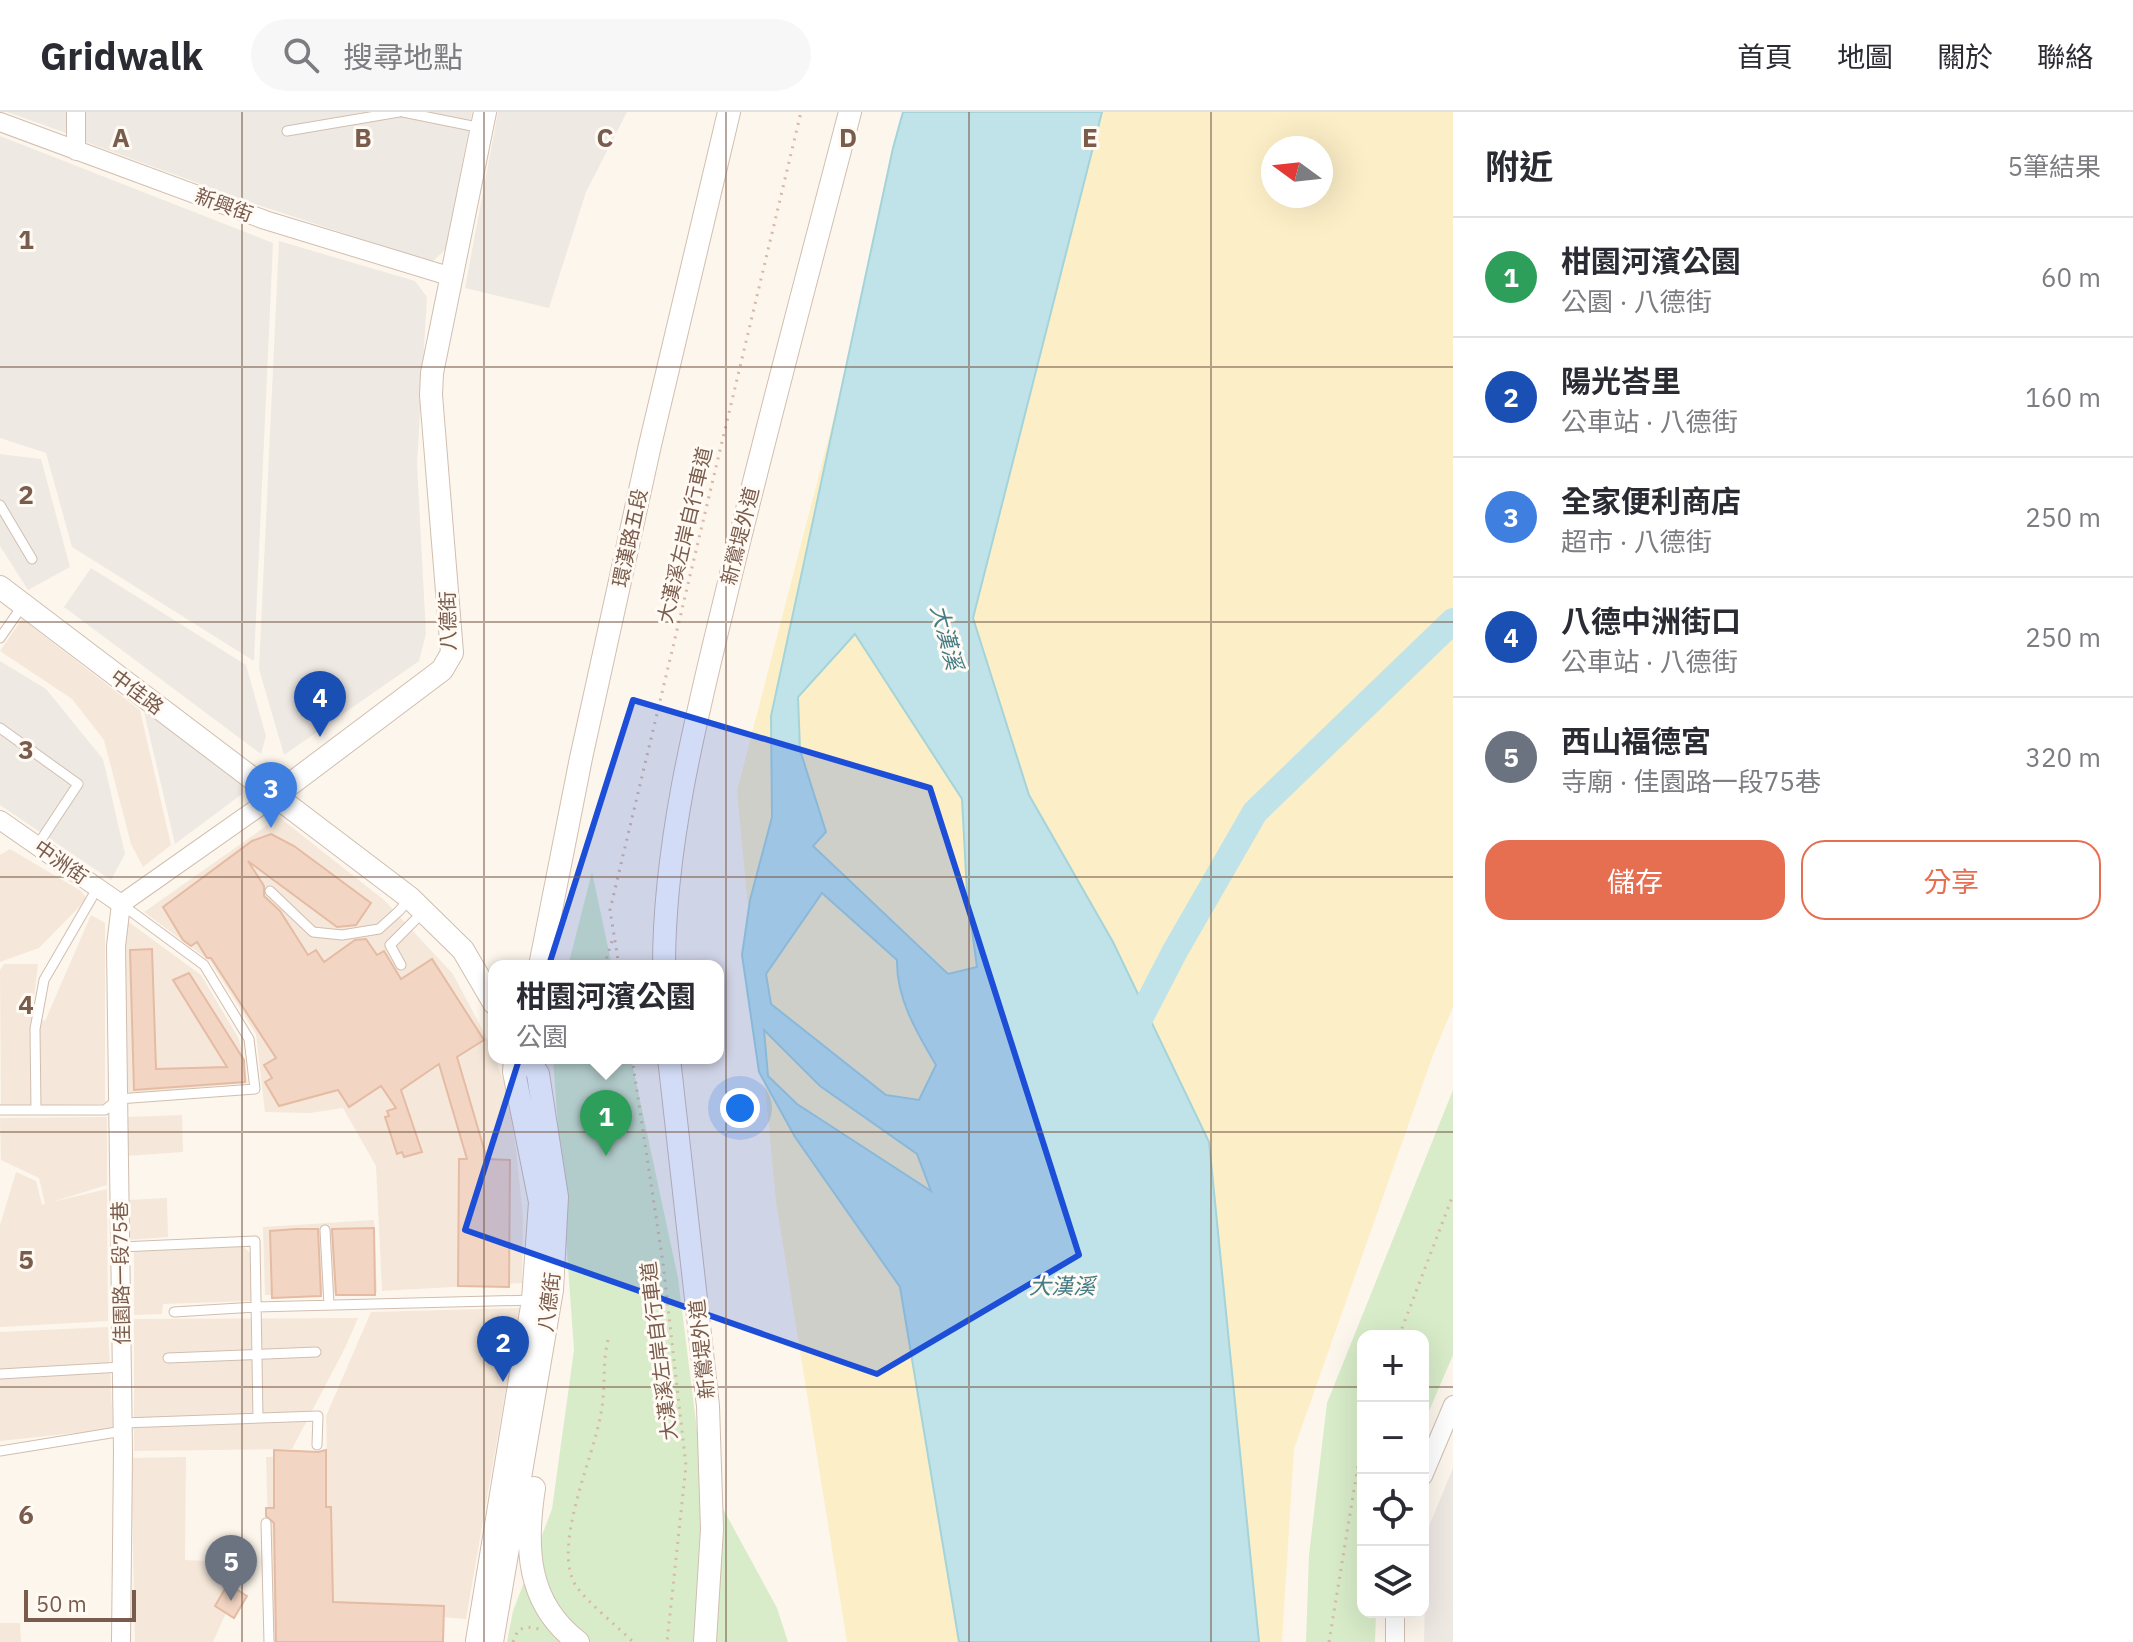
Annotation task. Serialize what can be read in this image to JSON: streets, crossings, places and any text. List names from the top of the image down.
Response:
{
  "streets": {
    "street": [
      "新興街",
      "新鶯堤外道",
      "環漢路五段",
      "八德街",
      "中佳路",
      "中洲街",
      "佳園路一段75巷"
    ],
    "path": ["大漢溪左岸自行車道"]
  },
  "crossings": [
    ["新興街", "八德街"],
    ["八德街", "中佳路"],
    ["中洲街", "佳園路一段75巷"]
  ],
  "water": ["大漢溪"],
  "scale_bar": "50 m",
  "north": "left",
  "page": {
    "header": "Gridwalk",
    "search": "搜尋地點",
    "nav": [
      "首頁",
      "地圖",
      "關於",
      "聯絡"
    ],
    "heading": ["附近", "5筆結果"],
    "list": [
      {
        "mark": "1",
        "name": "柑園河濱公園",
        "note": "公園 · 八德街",
        "value": "60 m"
      },
      {
        "mark": "2",
        "name": "陽光峇里",
        "note": "公車站 · 八德街",
        "value": "160 m"
      },
      {
        "mark": "3",
        "name": "全家便利商店",
        "note": "超市 · 八德街",
        "value": "250 m"
      },
      {
        "mark": "4",
        "name": "八德中洲街口",
        "note": "公車站 · 八德街",
        "value": "250 m"
      },
      {
        "mark": "5",
        "name": "西山福德宮",
        "note": "寺廟 · 佳園路一段75巷",
        "value": "320 m"
      }
    ],
    "pins": [
      "4",
      "3",
      "1",
      "2",
      "5"
    ],
    "buttons": ["儲存", "分享"],
    "popup": ["柑園河濱公園", "公園"],
    "map_buttons": ["+", "−"],
    "scale": "50 m"
  },
  "grid": {
    "columns": [
      "A",
      "B",
      "C",
      "D",
      "E"
    ],
    "rows": [
      "1",
      "2",
      "3",
      "4",
      "5",
      "6"
    ]
  }
}
